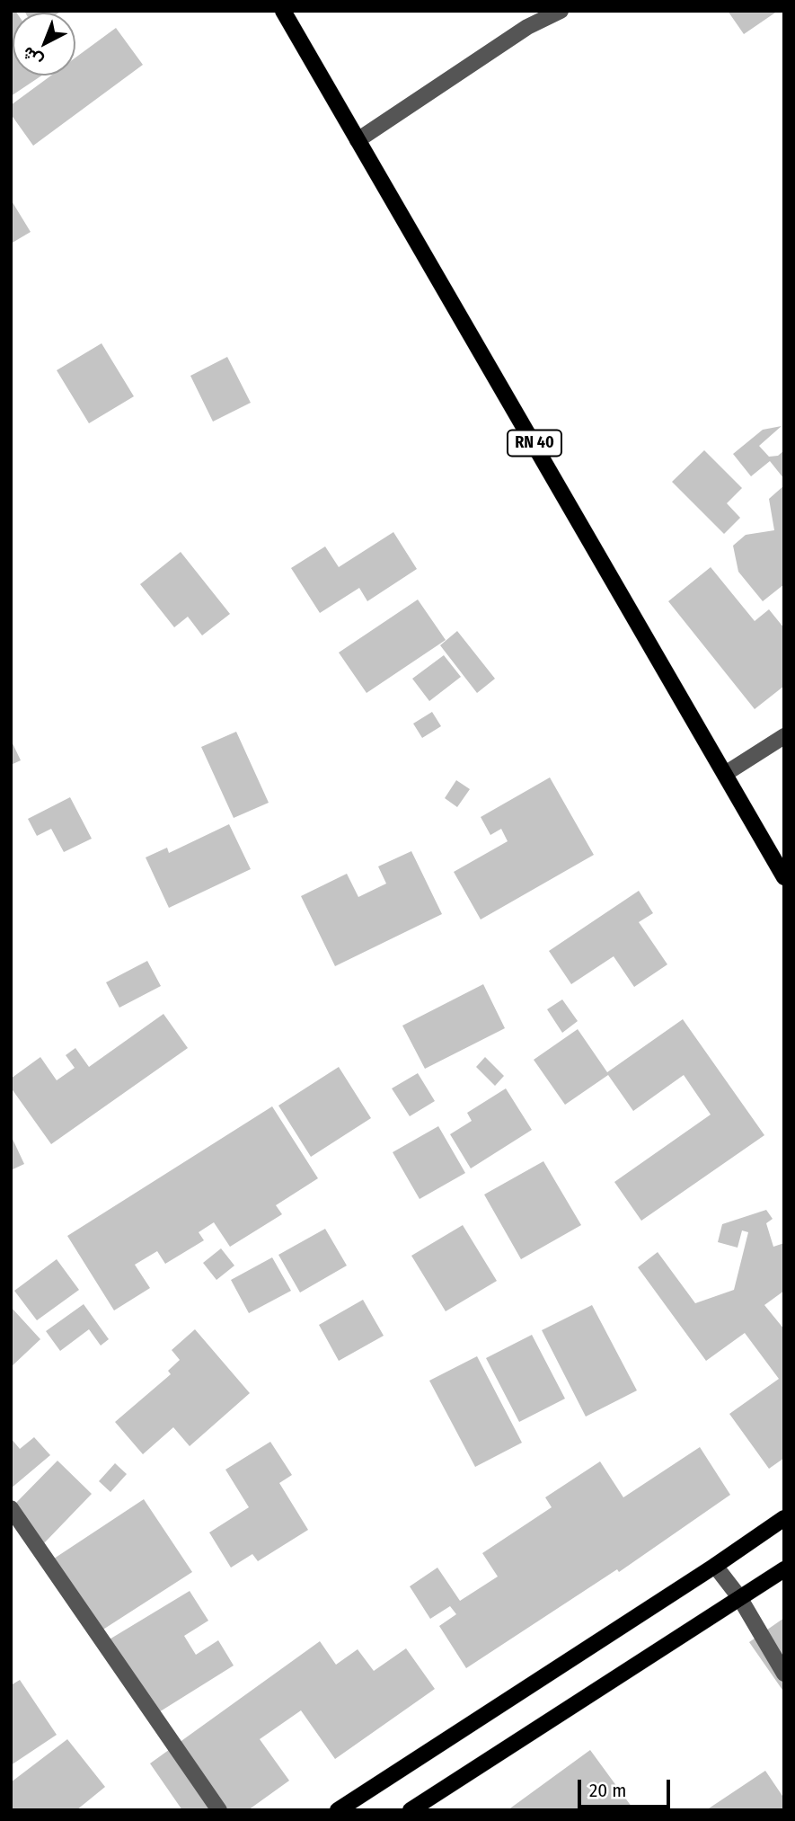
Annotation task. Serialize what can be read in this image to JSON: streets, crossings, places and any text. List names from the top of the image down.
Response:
{
  "streets": {
    "main road": ["RN 40"]
  },
  "scale_bar": "20 m",
  "north": "bottom left"
}
